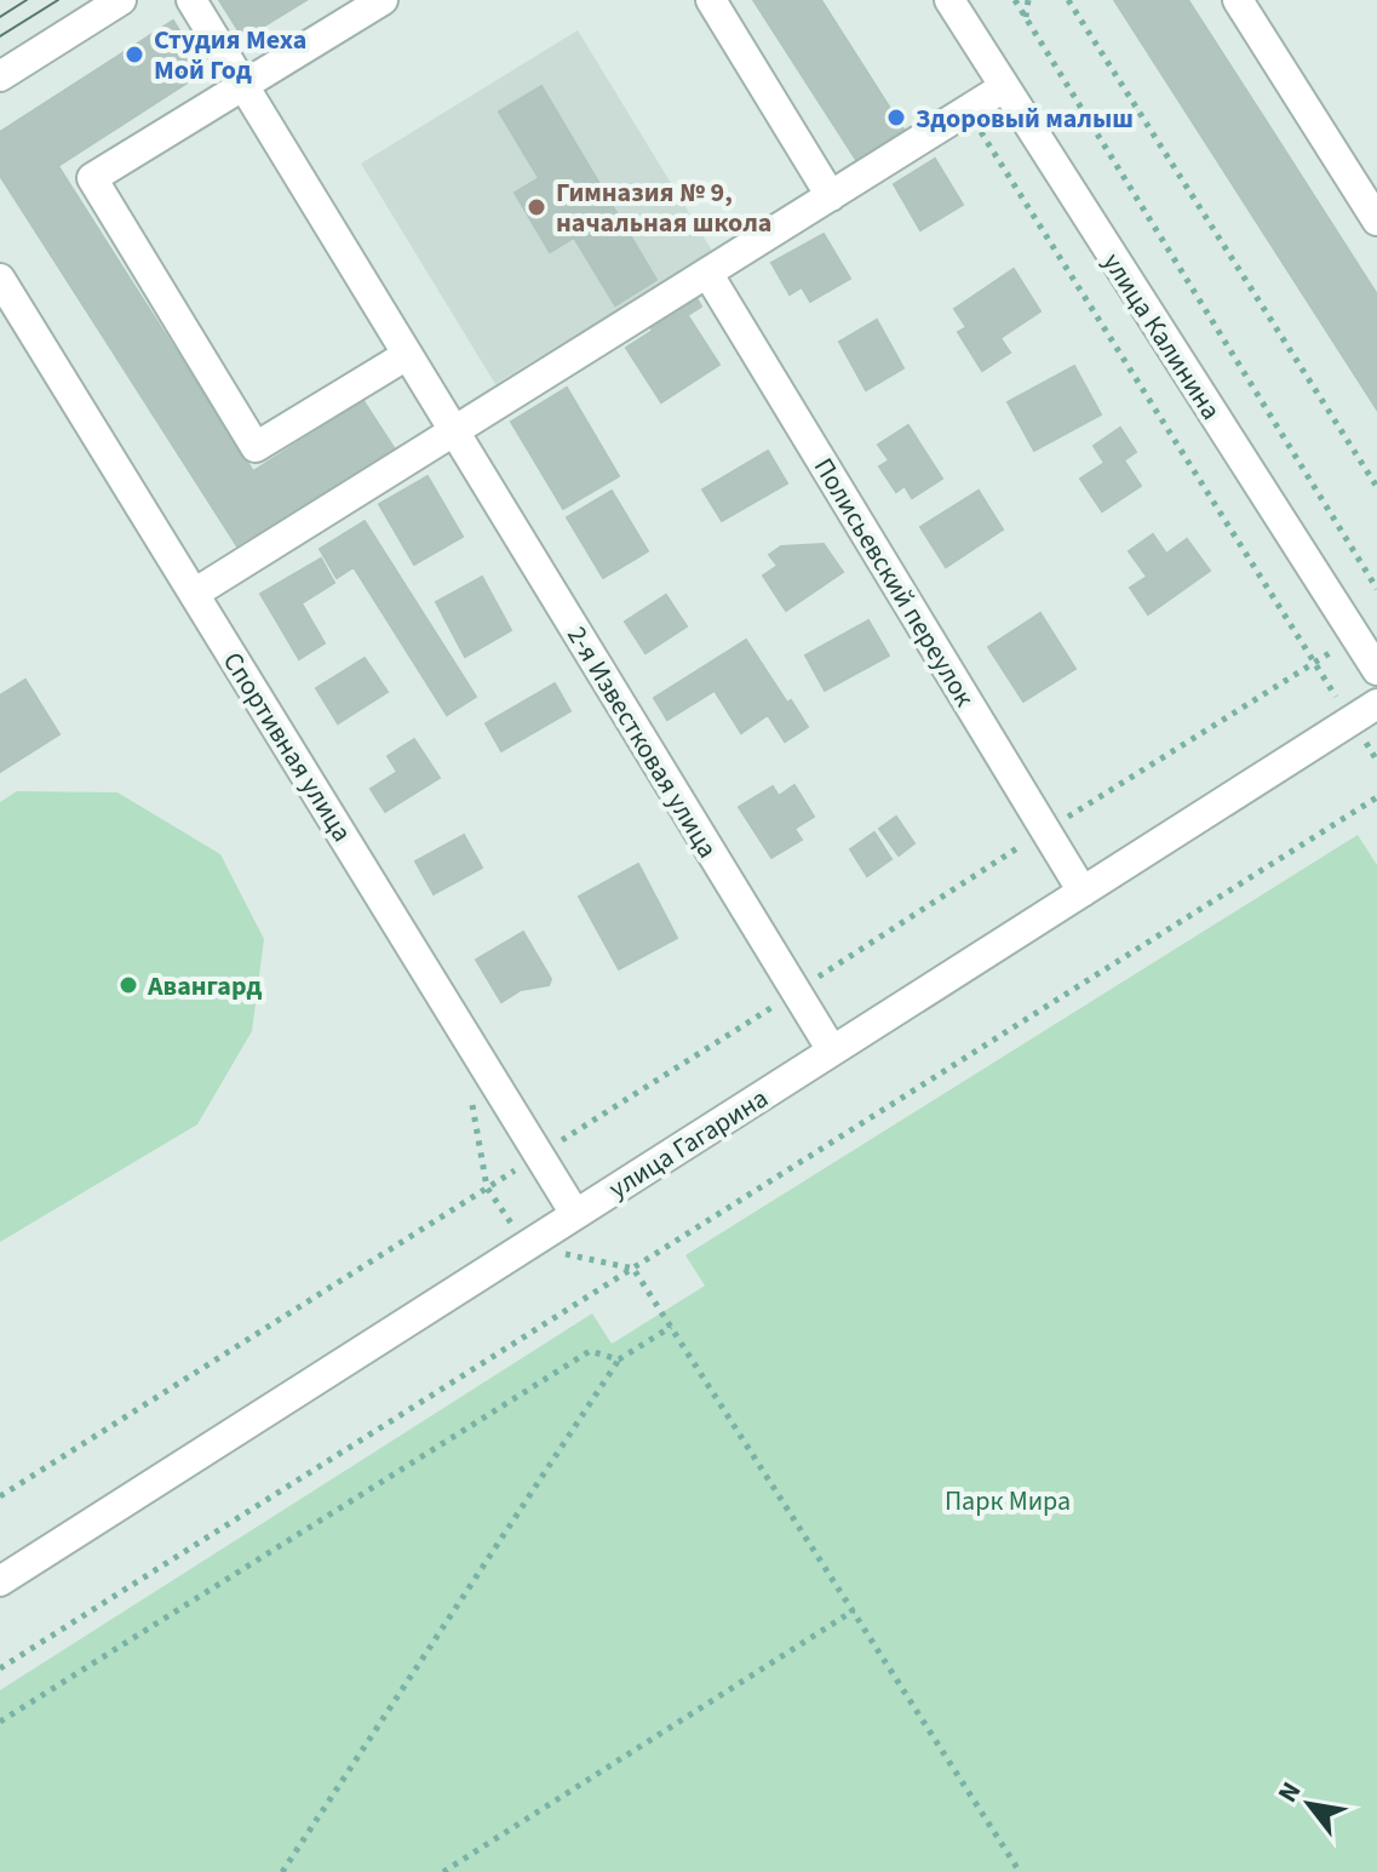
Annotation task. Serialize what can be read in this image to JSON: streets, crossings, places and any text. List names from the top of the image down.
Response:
{
  "streets": {
    "street": [
      "улица Калинина",
      "Полисьевский переулок",
      "2-я Известковая улица",
      "Спортивная улица",
      "улица Гагарина"
    ]
  },
  "crossings": [
    ["Полисьевский переулок", "улица Гагарина"],
    ["2-я Известковая улица", "улица Гагарина"],
    ["Спортивная улица", "улица Гагарина"]
  ],
  "parks": ["Парк Мира"],
  "places": [
    "Студия Меха Мой Год",
    "Здоровый малыш",
    "Гимназия № 9, начальная школа",
    "Авангард"
  ],
  "north": "top left"
}
